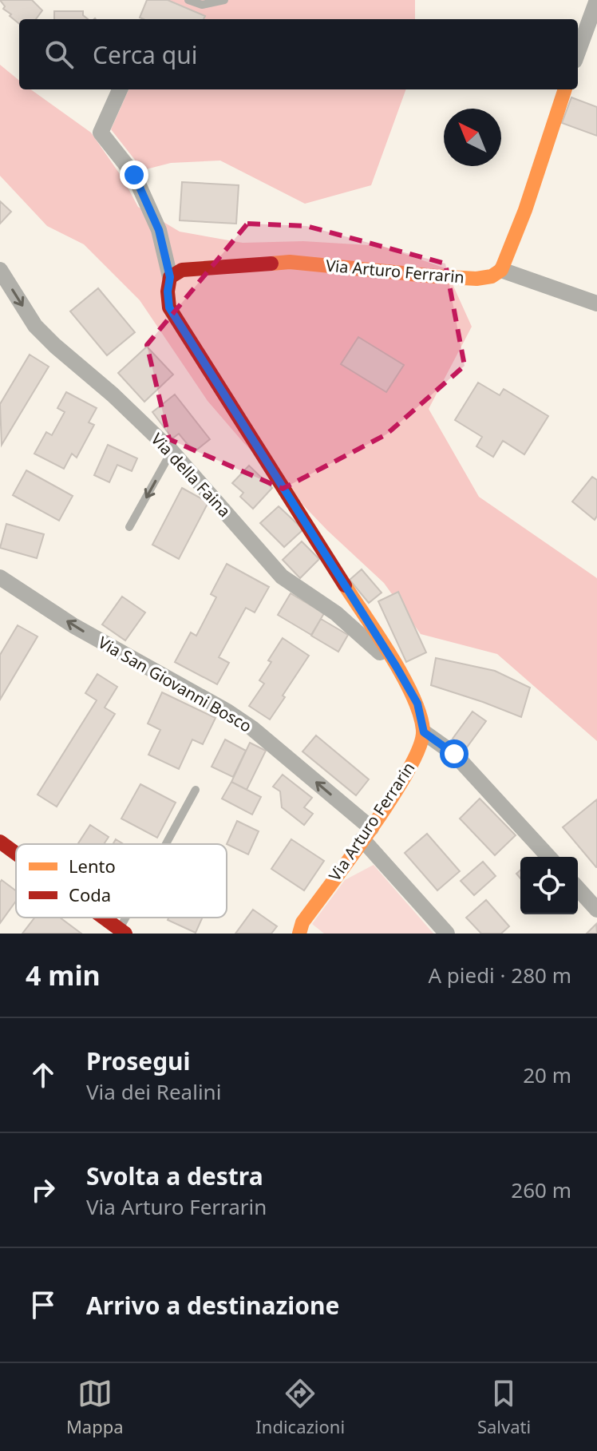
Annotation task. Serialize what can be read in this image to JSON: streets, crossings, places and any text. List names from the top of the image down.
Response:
{
  "streets": {
    "street": ["Via Arturo Ferrarin", "Via della Faina", "Via San Giovanni Bosco"]
  },
  "crossings": [
    ["Via Arturo Ferrarin", "Via San Giovanni Bosco"]
  ],
  "one_way": ["Via San Giovanni Bosco"],
  "legend": ["Lento", "Coda"],
  "north": "top left",
  "page": {
    "search": "Cerca qui",
    "heading": ["4 min", "A piedi · 280 m"],
    "list": [
      ["Prosegui", "Via dei Realini", "20 m"],
      ["Svolta a destra", "Via Arturo Ferrarin", "260 m"],
      "Arrivo a destinazione"
    ],
    "nav": ["Mappa", "Indicazioni", "Salvati"]
  }
}
